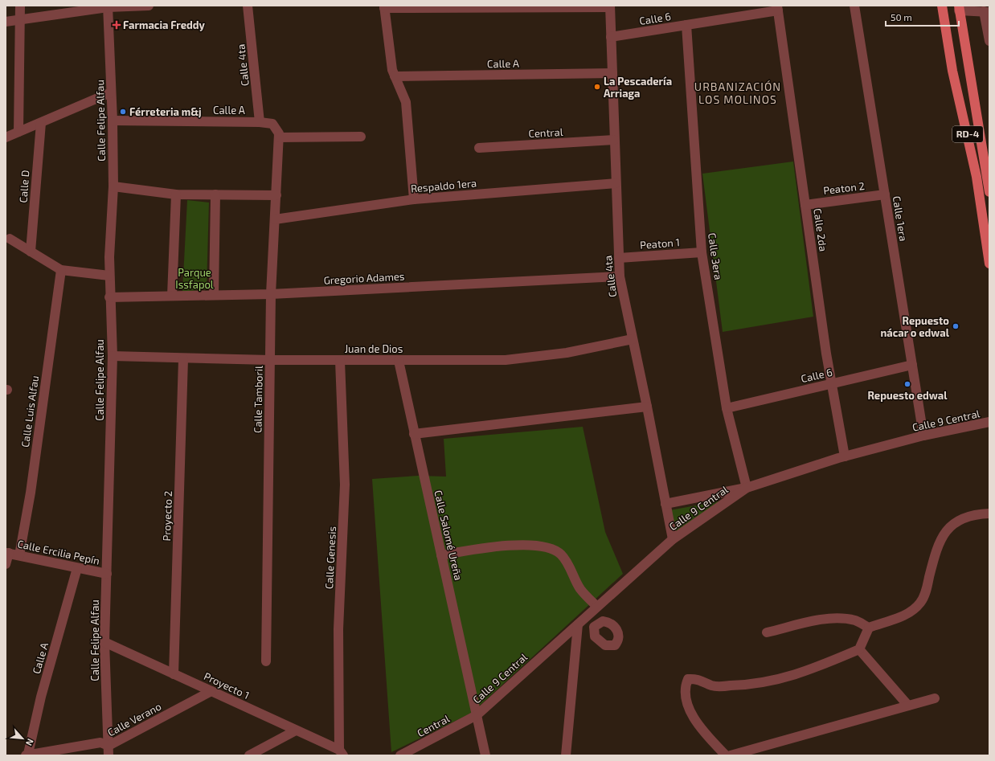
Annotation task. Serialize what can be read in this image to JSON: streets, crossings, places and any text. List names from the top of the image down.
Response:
{
  "streets": {
    "main road": ["RD-4"],
    "street": [
      "Calle 6",
      "Calle A",
      "Calle 4ta",
      "Calle Felipe Alfau",
      "Central",
      "Respaldo 1era",
      "Calle D",
      "Peaton 2",
      "Calle 1era",
      "Calle 2da",
      "Peaton 1",
      "Calle 3era",
      "Gregorio Adames",
      "Juan de Dios",
      "Calle Tamboril",
      "Calle Luis Alfau",
      "Calle 9 Central",
      "Proyecto 2",
      "Calle Salomé Ureña",
      "Calle Ercilia Pepín",
      "Calle Genesis",
      "Proyecto 1",
      "Calle Verano"
    ]
  },
  "crossings": [
    ["Calle 6", "Calle 4ta"],
    ["Calle 6", "Calle 1era"],
    ["Calle 6", "Calle 2da"],
    ["Calle 6", "Calle 3era"],
    ["Calle A", "Calle 4ta"],
    ["Calle A", "Calle Felipe Alfau"],
    ["Calle A", "Calle Tamboril"],
    ["Calle A", "Calle Ercilia Pepín"],
    ["Calle A", "Calle Verano"],
    ["Calle 4ta", "Central"],
    ["Calle 4ta", "Respaldo 1era"],
    ["Calle 4ta", "Peaton 1"],
    ["Calle 4ta", "Gregorio Adames"],
    ["Calle 4ta", "Juan de Dios"],
    ["Calle 4ta", "Calle 9 Central"],
    ["Calle Felipe Alfau", "Gregorio Adames"],
    ["Calle Felipe Alfau", "Juan de Dios"],
    ["Calle Felipe Alfau", "Calle Ercilia Pepín"],
    ["Calle Felipe Alfau", "Proyecto 1"],
    ["Calle Felipe Alfau", "Calle Verano"],
    ["Central", "Calle 9 Central"],
    ["Central", "Calle Salomé Ureña"],
    ["Respaldo 1era", "Calle Tamboril"],
    ["Peaton 2", "Calle 1era"],
    ["Peaton 2", "Calle 2da"],
    ["Calle 1era", "Calle 9 Central"],
    ["Calle 2da", "Calle 9 Central"],
    ["Peaton 1", "Calle 3era"],
    ["Calle 3era", "Calle 9 Central"],
    ["Gregorio Adames", "Calle Tamboril"],
    ["Juan de Dios", "Calle Tamboril"],
    ["Juan de Dios", "Proyecto 2"],
    ["Juan de Dios", "Calle Salomé Ureña"],
    ["Juan de Dios", "Calle Genesis"],
    ["Calle Luis Alfau", "Calle Ercilia Pepín"],
    ["Calle 9 Central", "Calle Salomé Ureña"],
    ["Proyecto 2", "Proyecto 1"],
    ["Calle Genesis", "Proyecto 1"],
    ["Proyecto 1", "Calle Verano"]
  ],
  "districts": ["URBANIZACIÓN LOS MOLINOS"],
  "parks": ["Parque Issfapol"],
  "places": {
    "health": ["Farmacia Freddy"],
    "other": [
      "La Pescadería Arriaga",
      "Férreteria m&j",
      "Repuesto nácar o edwal",
      "Repuesto edwal"
    ]
  },
  "scale_bar": "50 m",
  "north": "bottom right"
}
